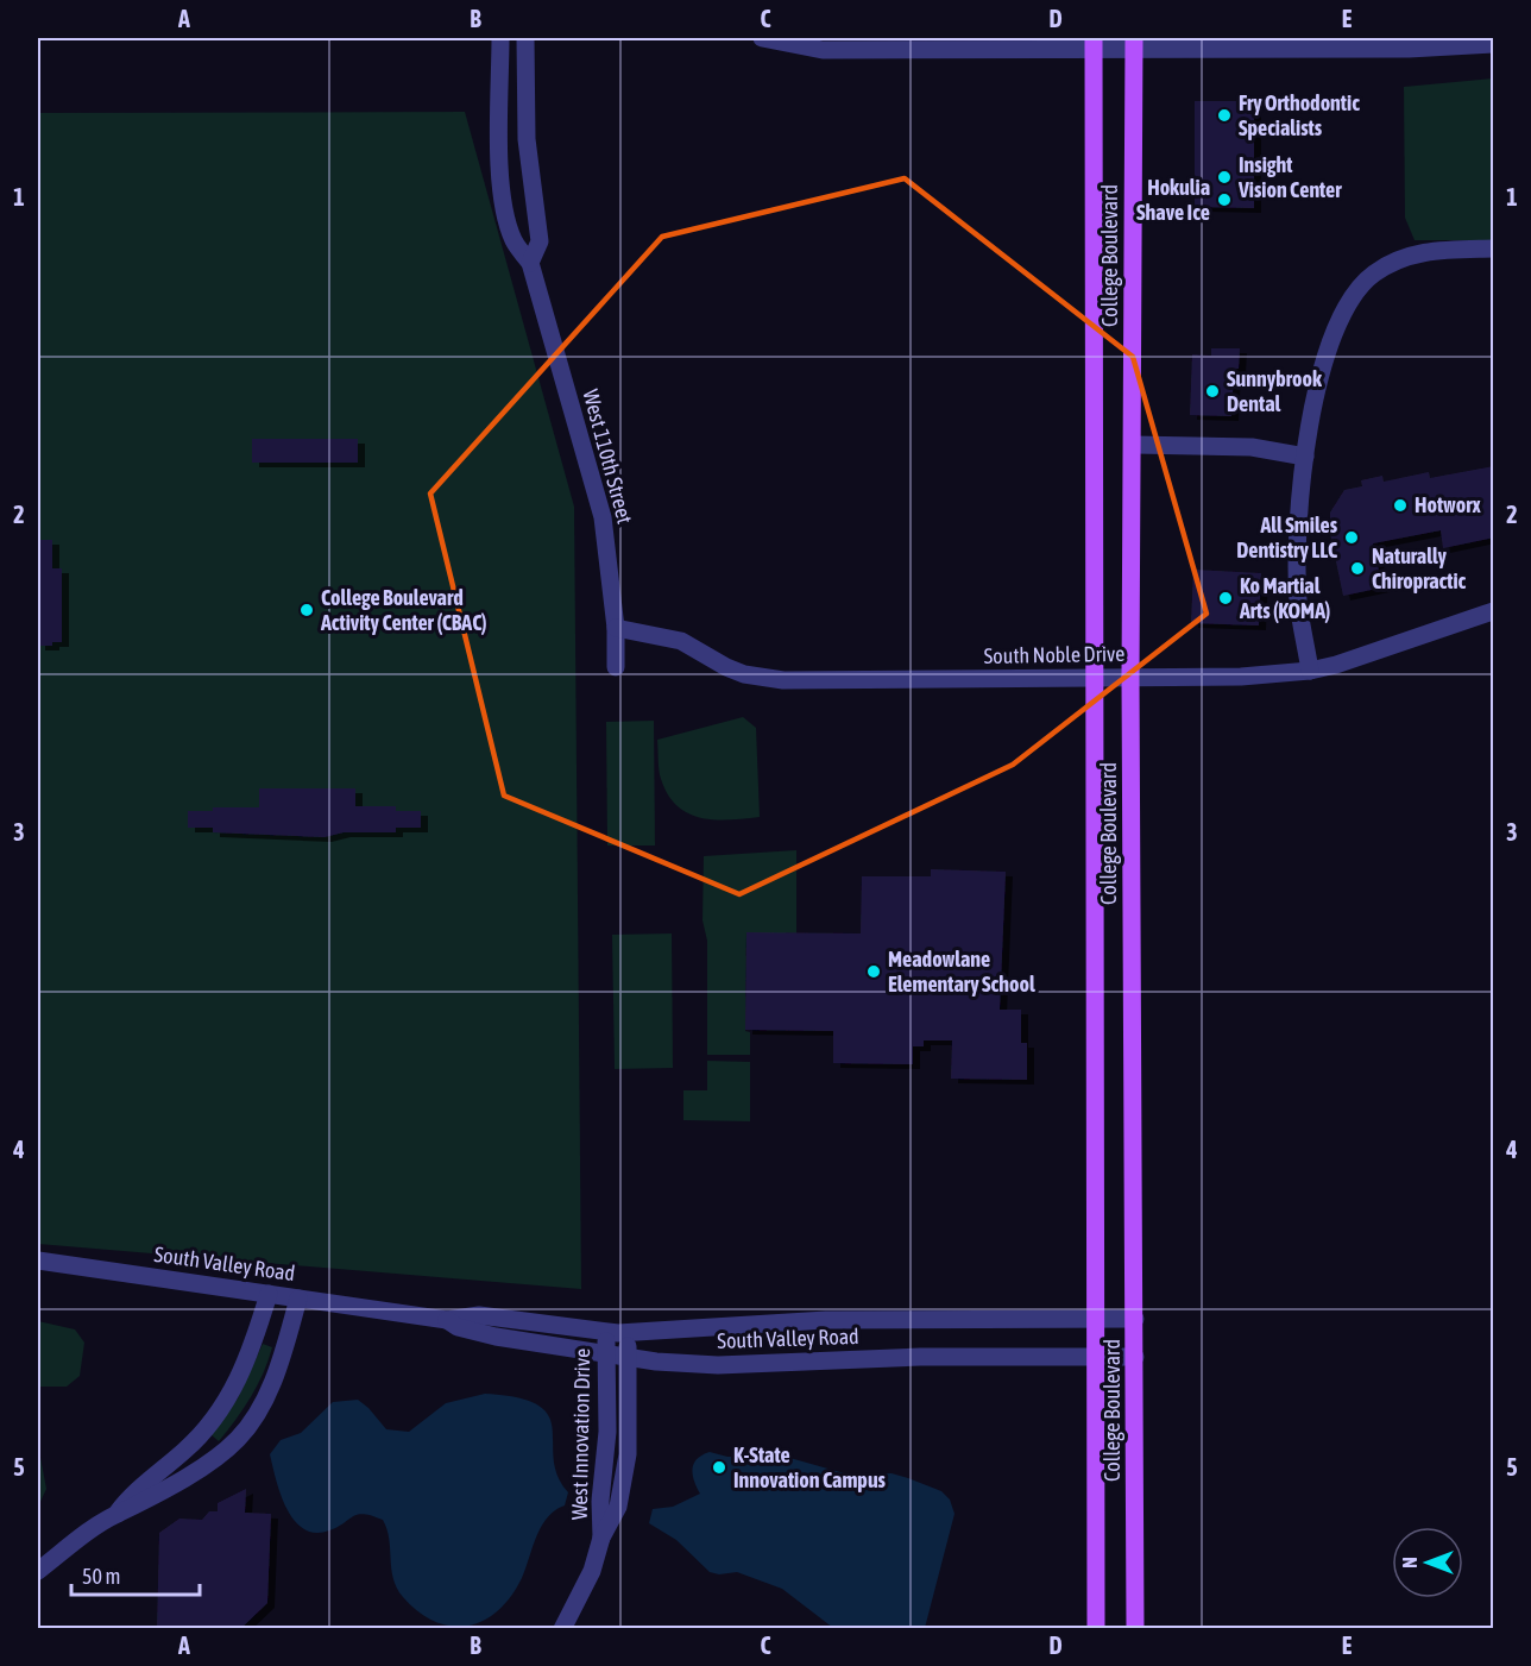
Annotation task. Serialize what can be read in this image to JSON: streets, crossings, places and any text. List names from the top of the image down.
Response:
{
  "streets": {
    "main road": ["College Boulevard"],
    "street": [
      "West 110th Street",
      "South Noble Drive",
      "South Valley Road",
      "West Innovation Drive"
    ]
  },
  "crossings": [
    ["College Boulevard", "South Noble Drive"],
    ["College Boulevard", "South Valley Road"],
    ["West 110th Street", "South Noble Drive"],
    ["South Valley Road", "West Innovation Drive"]
  ],
  "places": [
    "Fry Orthodontic Specialists",
    "Insight Vision Center",
    "Hokulia Shave Ice",
    "Sunnybrook Dental",
    "Hotworx",
    "All Smiles Dentistry LLC",
    "Naturally Chiropractic",
    "Ko Martial Arts (KOMA)",
    "College Boulevard Activity Center (CBAC)",
    "Meadowlane Elementary School",
    "K-State Innovation Campus"
  ],
  "scale_bar": "50 m",
  "north": "left",
  "grid": {
    "columns": [
      "A",
      "B",
      "C",
      "D",
      "E"
    ],
    "rows": [
      "1",
      "2",
      "3",
      "4",
      "5"
    ]
  }
}
